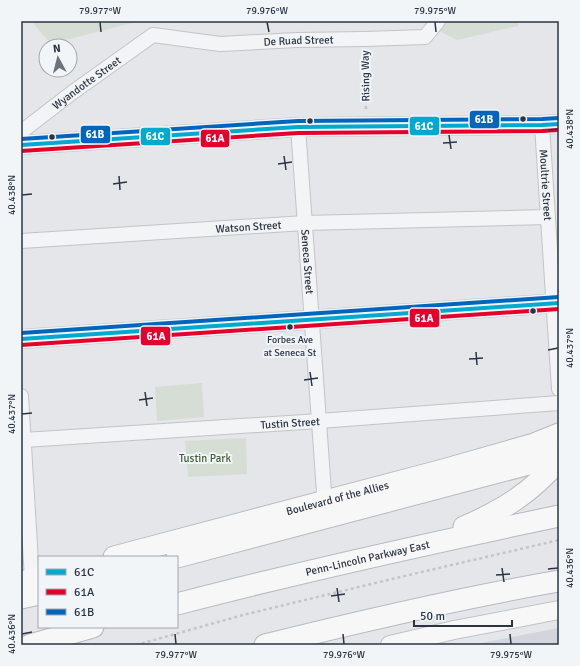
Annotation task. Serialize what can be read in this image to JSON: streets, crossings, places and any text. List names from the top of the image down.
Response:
{
  "streets": {
    "highway": ["Boulevard of the Allies", "Penn-Lincoln Parkway East"],
    "street": [
      "De Ruad Street",
      "Wyandotte Street",
      "Moultrie Street",
      "Watson Street",
      "Seneca Street",
      "Tustin Street"
    ],
    "path": ["Rising Way"]
  },
  "crossings": [
    ["De Ruad Street", "Rising Way"],
    ["De Ruad Street", "Wyandotte Street"],
    ["Moultrie Street", "Watson Street"],
    ["Watson Street", "Seneca Street"],
    ["Seneca Street", "Tustin Street"]
  ],
  "parks": ["Tustin Park"],
  "places": ["Forbes Ave at Seneca St"],
  "lines": ["transit line 61B", "transit line 61C", "transit line 61A"],
  "legend": ["61C", "61A", "61B"],
  "scale_bar": "50 m",
  "north": "top",
  "coordinates": [
    "79.977°W",
    "79.976°W",
    "79.975°W",
    "40.438°N",
    "40.437°N",
    "40.436°N"
  ]
}
